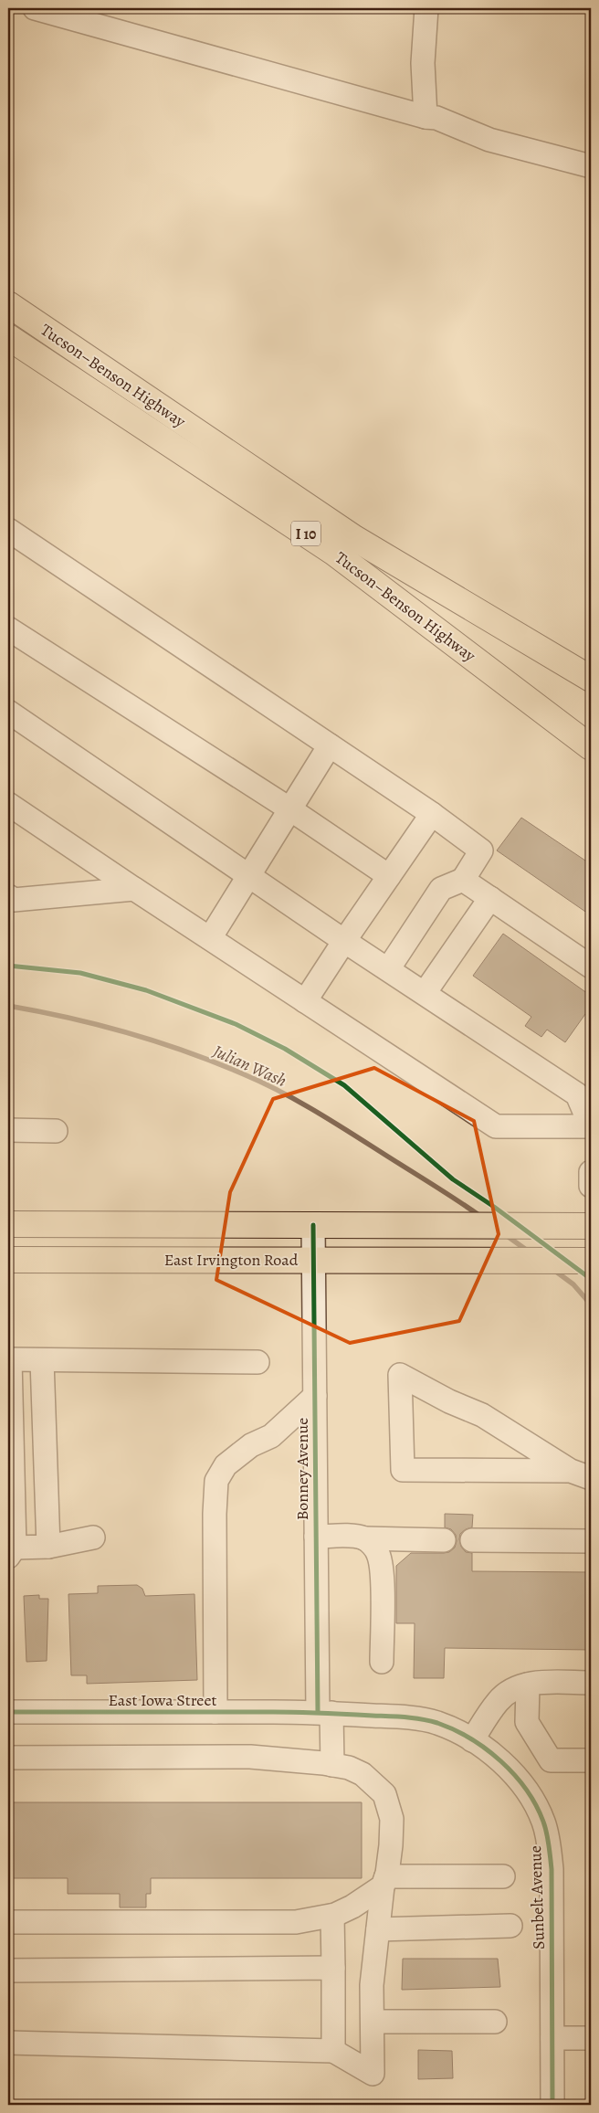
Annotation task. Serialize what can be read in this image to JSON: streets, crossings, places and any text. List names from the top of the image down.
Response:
{
  "streets": {
    "main road": ["Tucson–Benson Highway", "I 10", "East Irvington Road"],
    "street": ["Bonney Avenue", "East Iowa Street", "Sunbelt Avenue"]
  },
  "crossings": [
    ["East Irvington Road", "Bonney Avenue"],
    ["Bonney Avenue", "East Iowa Street"],
    ["Bonney Avenue", "Sunbelt Avenue"],
    ["East Iowa Street", "Sunbelt Avenue"]
  ],
  "water": ["Julian Wash"]
}
